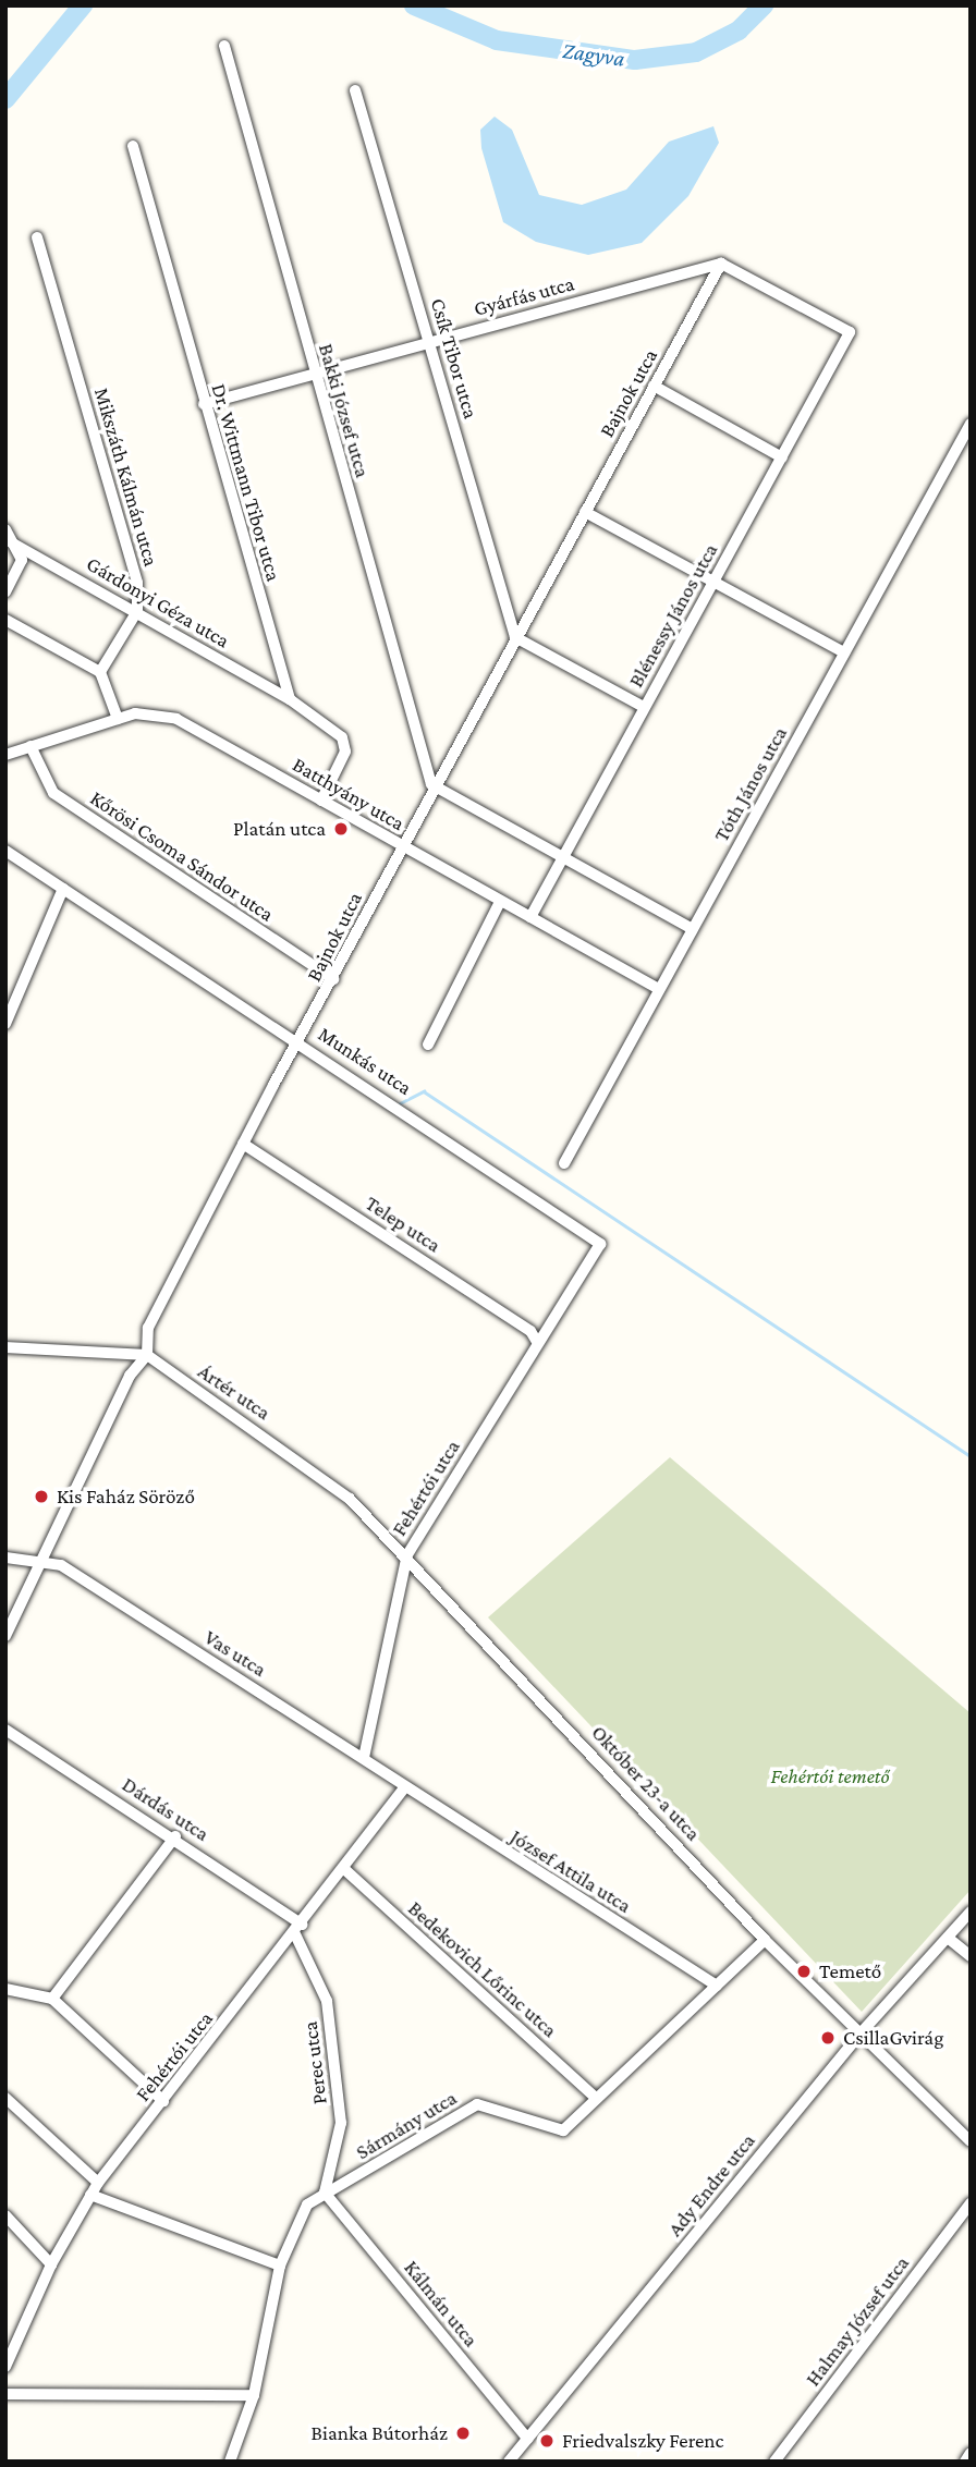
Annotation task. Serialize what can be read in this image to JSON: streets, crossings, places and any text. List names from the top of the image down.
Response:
{
  "streets": {
    "street": [
      "Gyárfás utca",
      "Csík Tibor utca",
      "Bajnok utca",
      "Bakki József utca",
      "Mikszáth Kálmán utca",
      "Dr. Wittmann Tibor utca",
      "Gárdonyi Géza utca",
      "Blénessy János utca",
      "Tóth János utca",
      "Batthyány utca",
      "Kőrösi Csoma Sándor utca",
      "Munkás utca",
      "Telep utca",
      "Ártér utca",
      "Fehértói utca",
      "Vas utca",
      "Október 23-a utca",
      "Dárdás utca",
      "József Attila utca",
      "Bedekovich Lőrinc utca",
      "Perec utca",
      "Sármány utca",
      "Ady Endre utca",
      "Kálmán utca",
      "Halmay József utca"
    ]
  },
  "crossings": [
    ["Gyárfás utca", "Csík Tibor utca"],
    ["Gyárfás utca", "Bajnok utca"],
    ["Gyárfás utca", "Bakki József utca"],
    ["Gyárfás utca", "Dr. Wittmann Tibor utca"],
    ["Gyárfás utca", "Blénessy János utca"],
    ["Csík Tibor utca", "Bajnok utca"],
    ["Bajnok utca", "Bakki József utca"],
    ["Bajnok utca", "Blénessy János utca"],
    ["Bajnok utca", "Batthyány utca"],
    ["Bajnok utca", "Kőrösi Csoma Sándor utca"],
    ["Bajnok utca", "Munkás utca"],
    ["Bajnok utca", "Telep utca"],
    ["Bajnok utca", "Ártér utca"],
    ["Bajnok utca", "Vas utca"],
    ["Mikszáth Kálmán utca", "Gárdonyi Géza utca"],
    ["Dr. Wittmann Tibor utca", "Gárdonyi Géza utca"],
    ["Blénessy János utca", "Batthyány utca"],
    ["Tóth János utca", "Batthyány utca"],
    ["Batthyány utca", "Kőrösi Csoma Sándor utca"],
    ["Munkás utca", "Telep utca"],
    ["Munkás utca", "Fehértói utca"],
    ["Telep utca", "Fehértói utca"],
    ["Ártér utca", "Fehértói utca"],
    ["Ártér utca", "Október 23-a utca"],
    ["Fehértói utca", "Vas utca"],
    ["Fehértói utca", "Október 23-a utca"],
    ["Fehértói utca", "Dárdás utca"],
    ["Fehértói utca", "József Attila utca"],
    ["Fehértói utca", "Bedekovich Lőrinc utca"],
    ["Fehértói utca", "Perec utca"],
    ["Vas utca", "József Attila utca"],
    ["Október 23-a utca", "Sármány utca"],
    ["Október 23-a utca", "Ady Endre utca"],
    ["Dárdás utca", "Perec utca"],
    ["József Attila utca", "Sármány utca"],
    ["Bedekovich Lőrinc utca", "Sármány utca"],
    ["Perec utca", "Sármány utca"],
    ["Perec utca", "Kálmán utca"],
    ["Sármány utca", "Kálmán utca"],
    ["Ady Endre utca", "Kálmán utca"]
  ],
  "water": ["Zagyva"],
  "parks": ["Fehértói temető"],
  "places": [
    "Platán utca",
    "Kis Faház Söröző",
    "Temető",
    "CsillaGvirág",
    "Bianka Bútorház",
    "Friedvalszky Ferenc"
  ]
}
